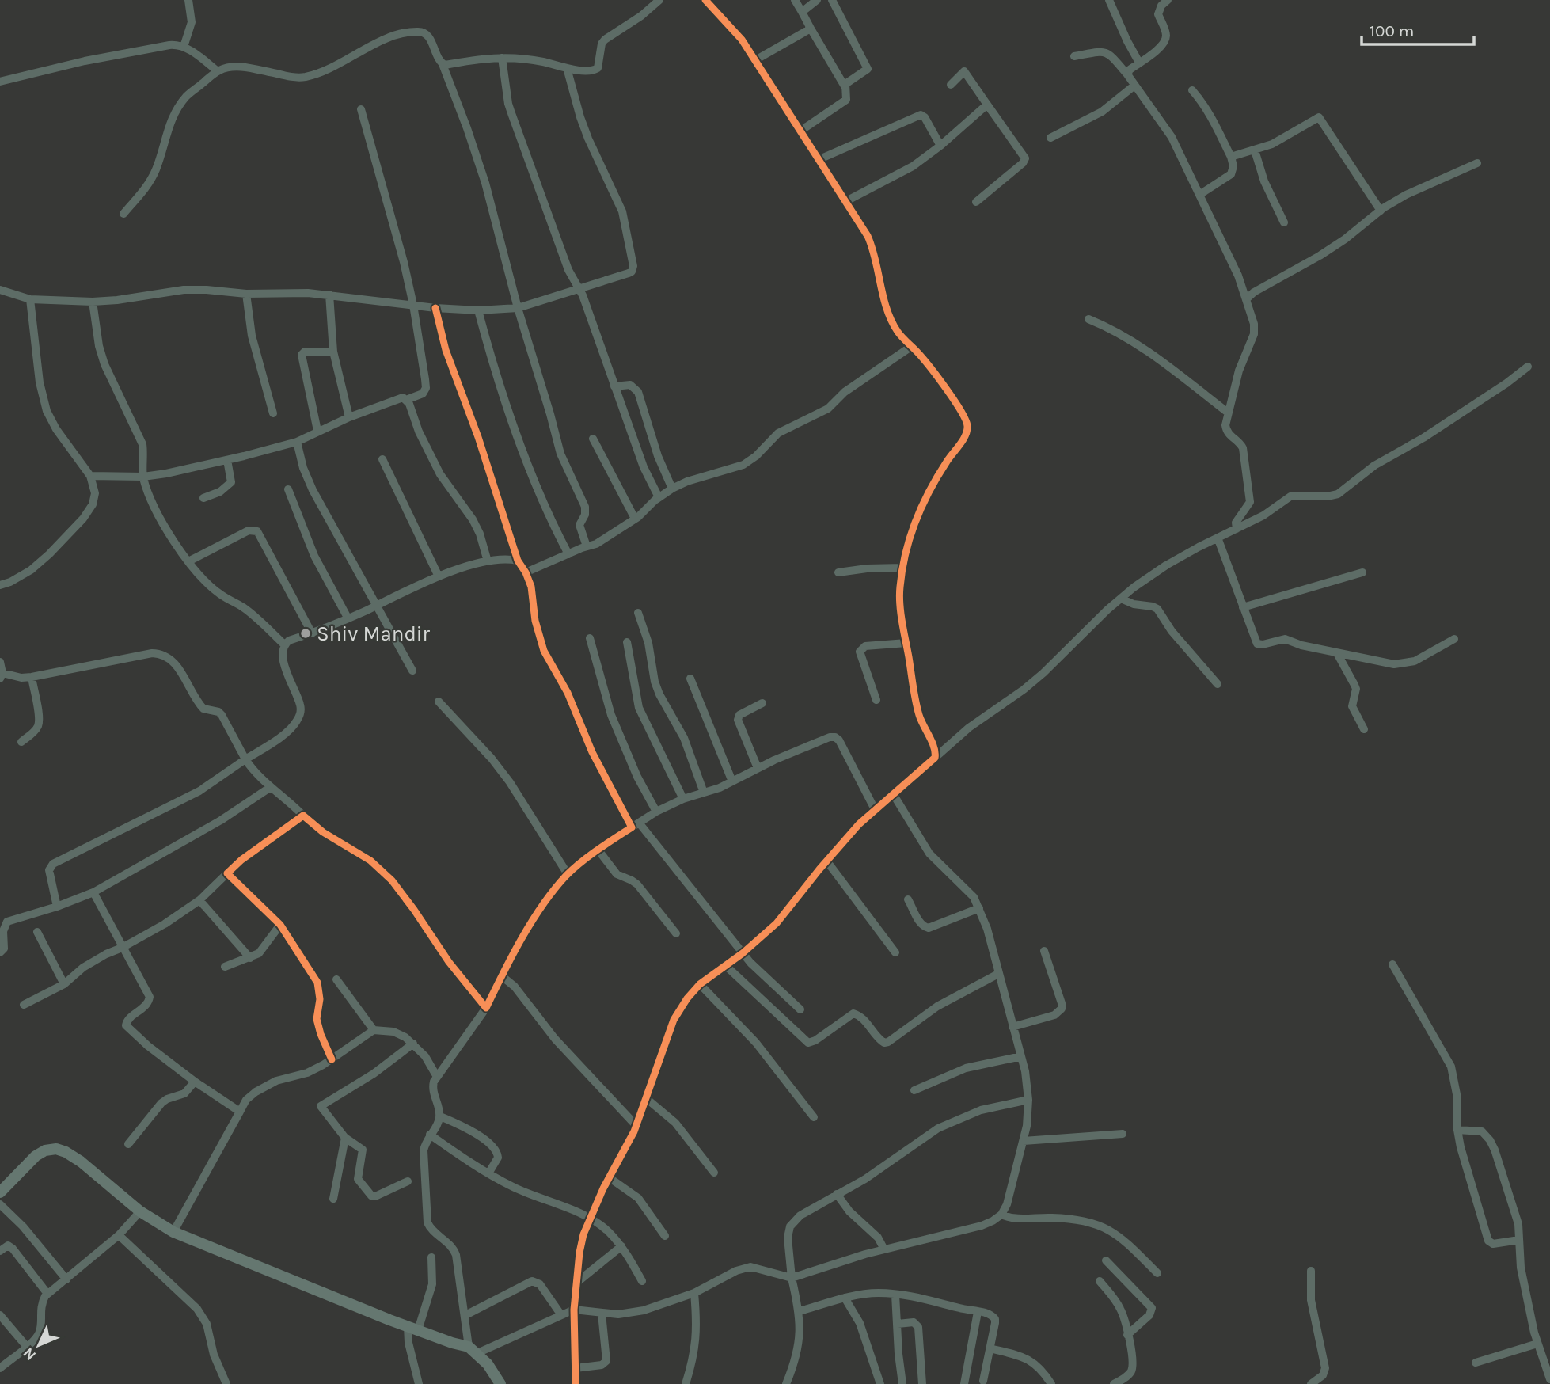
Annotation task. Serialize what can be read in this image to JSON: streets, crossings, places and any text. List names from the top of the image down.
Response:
{
  "places": ["Shiv Mandir"],
  "scale_bar": "100 m",
  "north": "bottom left"
}
